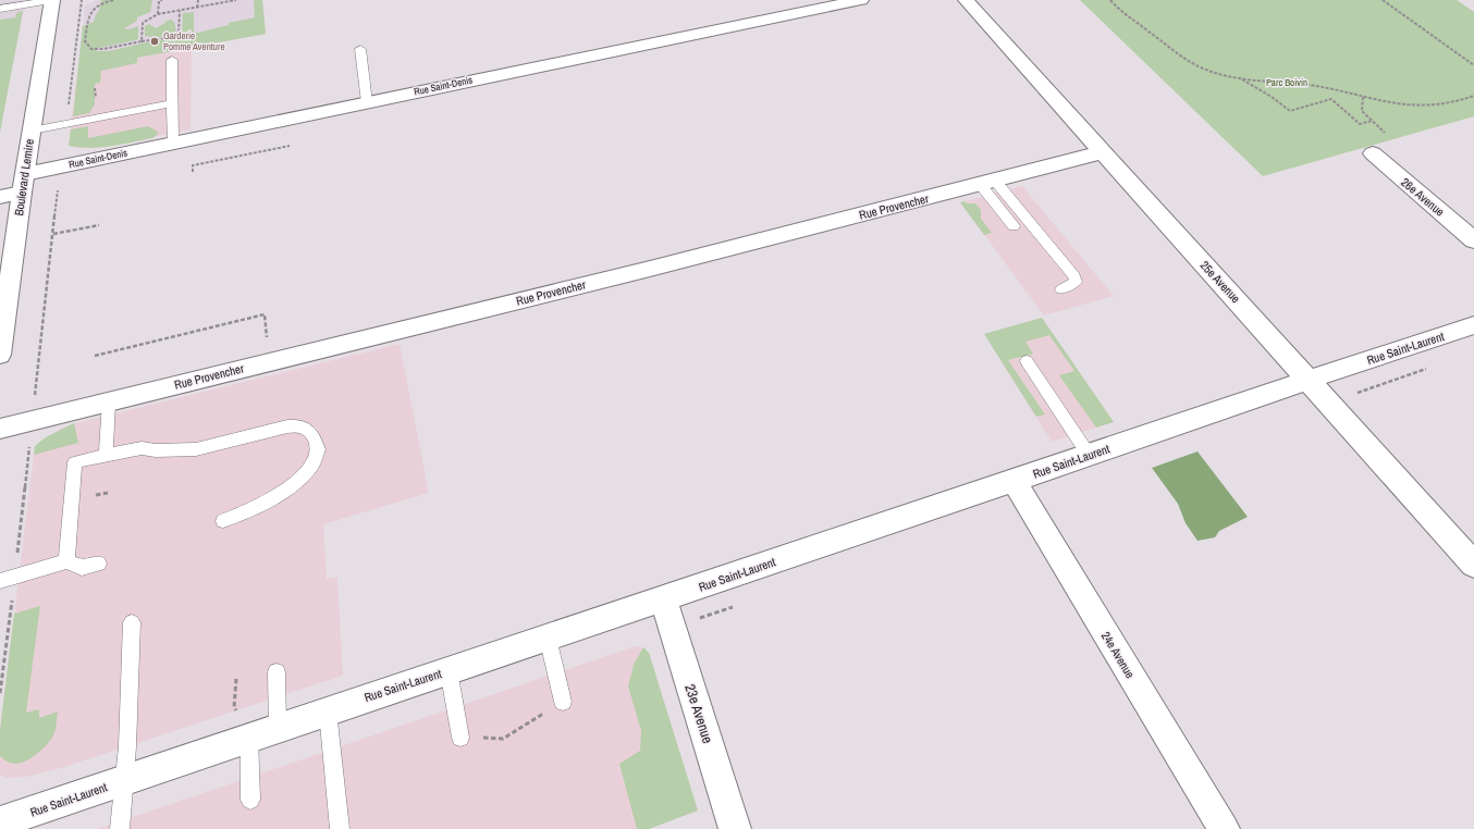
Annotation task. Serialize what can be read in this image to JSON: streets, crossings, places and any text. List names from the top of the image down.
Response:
{
  "streets": {
    "street": [
      "Rue Saint-Denis",
      "Boulevard Lemire",
      "26e Avenue",
      "Rue Provencher",
      "25e Avenue",
      "Rue Saint-Laurent",
      "24e Avenue",
      "23e Avenue"
    ]
  },
  "crossings": [
    ["Rue Saint-Denis", "Boulevard Lemire"],
    ["Rue Provencher", "25e Avenue"],
    ["25e Avenue", "Rue Saint-Laurent"],
    ["Rue Saint-Laurent", "24e Avenue"],
    ["Rue Saint-Laurent", "23e Avenue"]
  ],
  "parks": ["Parc Boivin"],
  "places": ["Garderie Pomme Aventure"]
}
